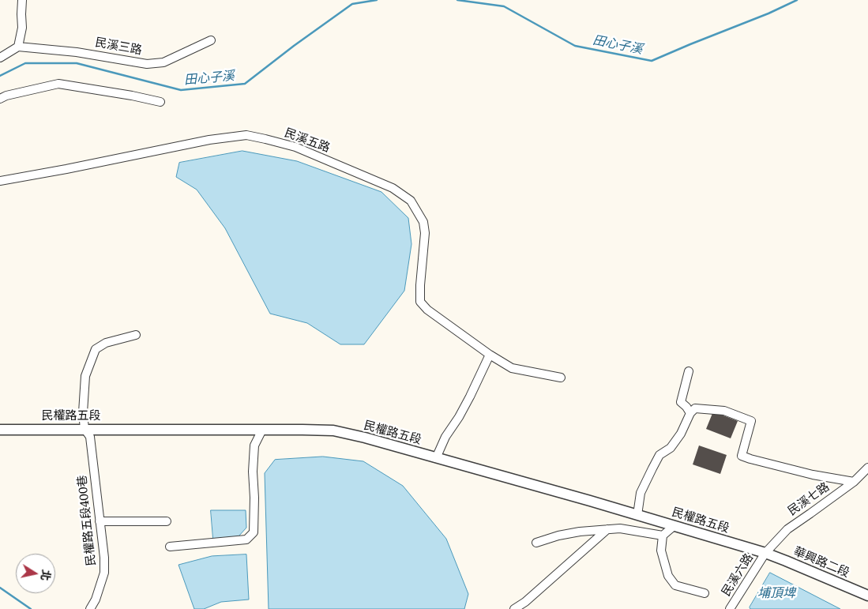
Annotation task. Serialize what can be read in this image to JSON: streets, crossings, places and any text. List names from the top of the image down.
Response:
{
  "streets": {
    "street": [
      "民溪三路",
      "民溪五路",
      "民權路五段",
      "民溪七路",
      "民權路五段400巷",
      "華興路二段",
      "民溪六路"
    ]
  },
  "crossings": [
    ["民權路五段", "民溪七路"],
    ["民權路五段", "民權路五段400巷"],
    ["民權路五段", "華興路二段"],
    ["民權路五段", "民溪六路"],
    ["民溪七路", "華興路二段"],
    ["民溪七路", "民溪六路"],
    ["華興路二段", "民溪六路"]
  ],
  "water": ["田心子溪", "埔頂埤"],
  "north": "right"
}
